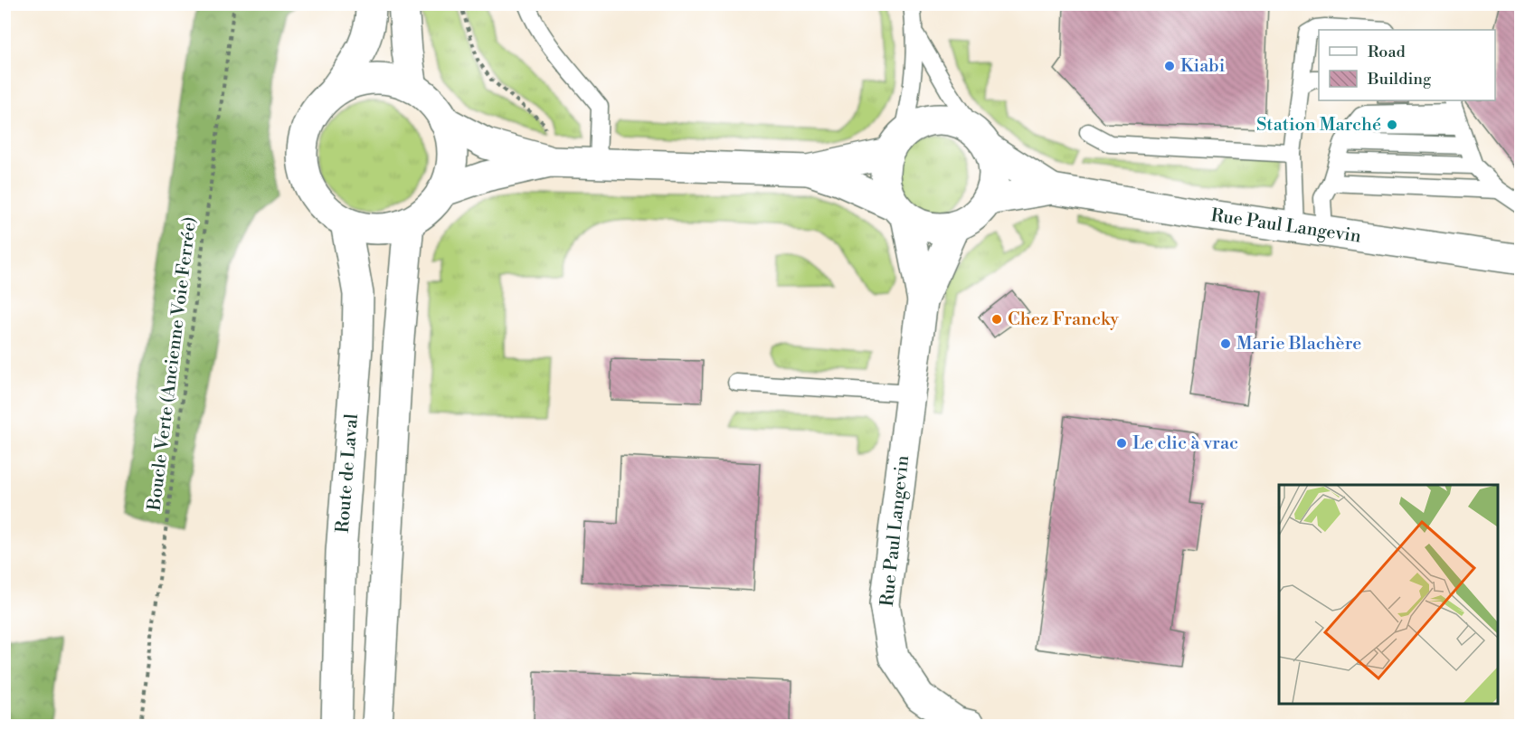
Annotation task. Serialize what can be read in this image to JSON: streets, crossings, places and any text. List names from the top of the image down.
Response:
{
  "streets": {
    "street": ["Rue Paul Langevin", "Route de Laval"],
    "path": ["Boucle Verte (Ancienne Voie Ferrée)"]
  },
  "places": [
    "Kiabi",
    "Station Marché",
    "Chez Francky",
    "Marie Blachère",
    "Le clic à vrac"
  ],
  "legend": ["Road", "Building"]
}
